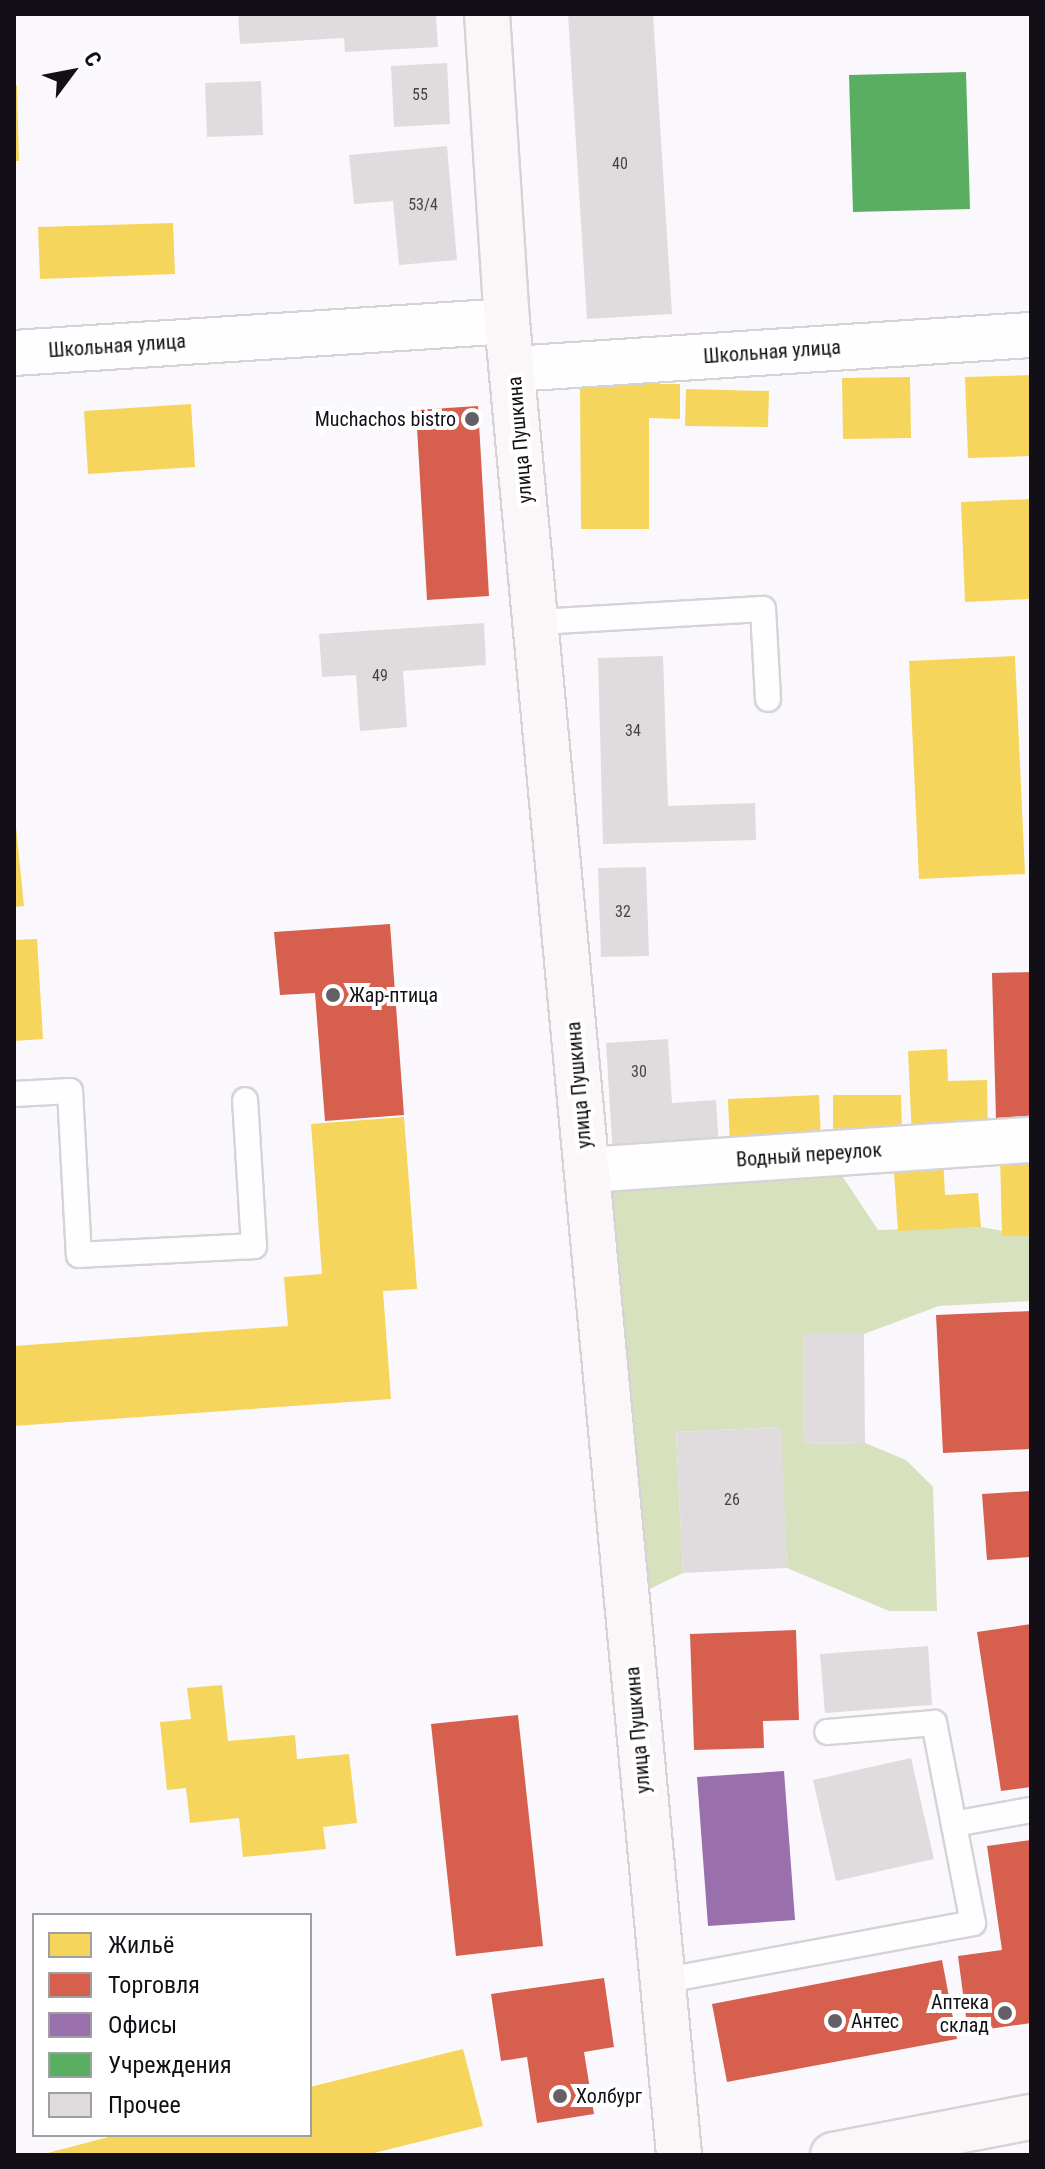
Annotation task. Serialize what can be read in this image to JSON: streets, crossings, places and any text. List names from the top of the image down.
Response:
{
  "streets": {
    "main road": ["улица Пушкина"],
    "street": ["Школьная улица", "Водный переулок"]
  },
  "crossings": [
    ["Школьная улица", "улица Пушкина"],
    ["улица Пушкина", "Водный переулок"]
  ],
  "places": [
    "Muchachos bistro",
    "Жар-птица",
    "Аптека склад",
    "Антес",
    "Холбург"
  ],
  "house_numbers": [
    "55",
    "40",
    "53/4",
    "49",
    "34",
    "32",
    "30",
    "26"
  ],
  "legend": [
    "Жильё",
    "Торговля",
    "Офисы",
    "Учреждения",
    "Прочее"
  ],
  "north": "top right"
}
